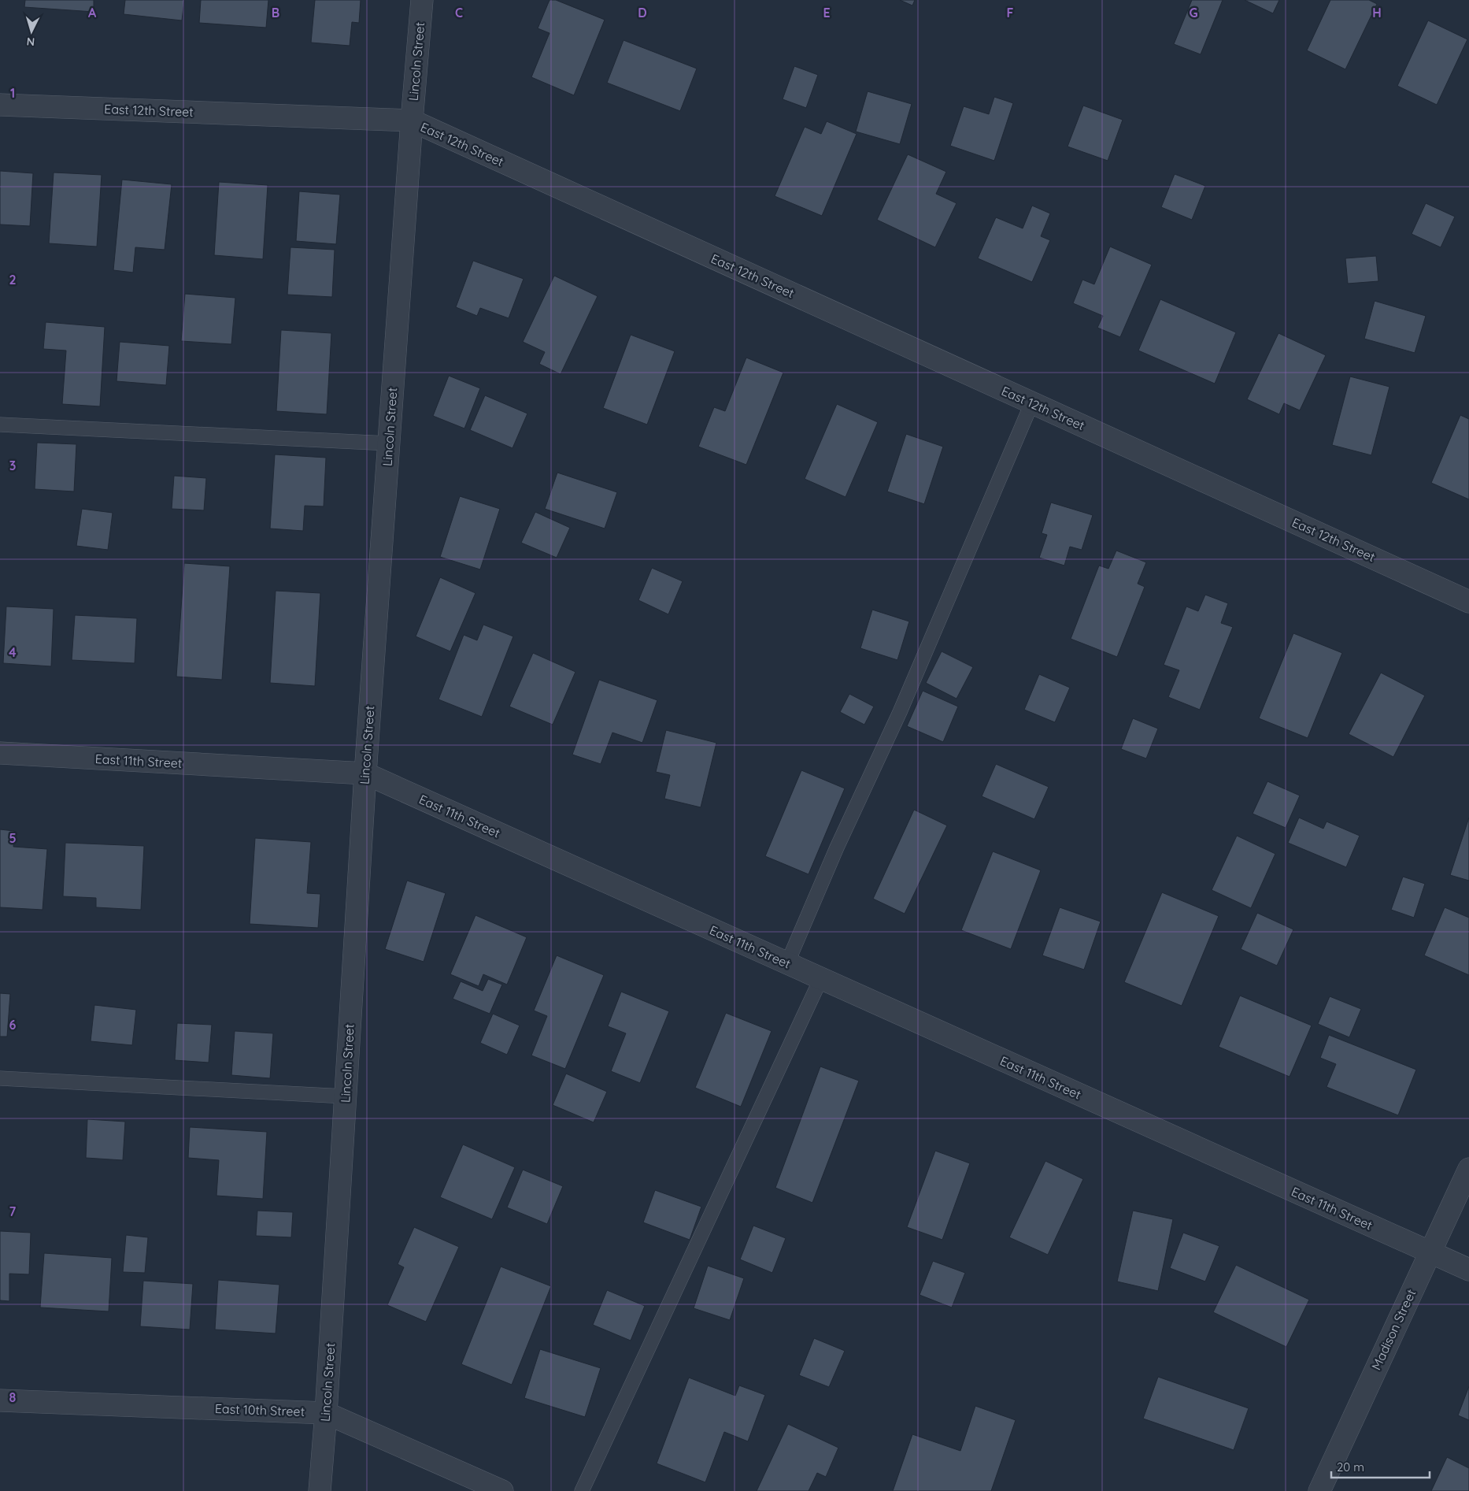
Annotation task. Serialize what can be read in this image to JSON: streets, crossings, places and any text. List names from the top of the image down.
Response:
{
  "streets": {
    "street": [
      "Lincoln Street",
      "East 12th Street",
      "East 11th Street",
      "Madison Street",
      "East 10th Street"
    ]
  },
  "crossings": [
    ["Lincoln Street", "East 12th Street"],
    ["Lincoln Street", "East 11th Street"],
    ["Lincoln Street", "East 10th Street"],
    ["East 11th Street", "Madison Street"]
  ],
  "scale_bar": "20 m",
  "north": "bottom",
  "grid": {
    "columns": [
      "A",
      "B",
      "C",
      "D",
      "E",
      "F",
      "G",
      "H"
    ],
    "rows": [
      "1",
      "2",
      "3",
      "4",
      "5",
      "6",
      "7",
      "8"
    ]
  }
}
